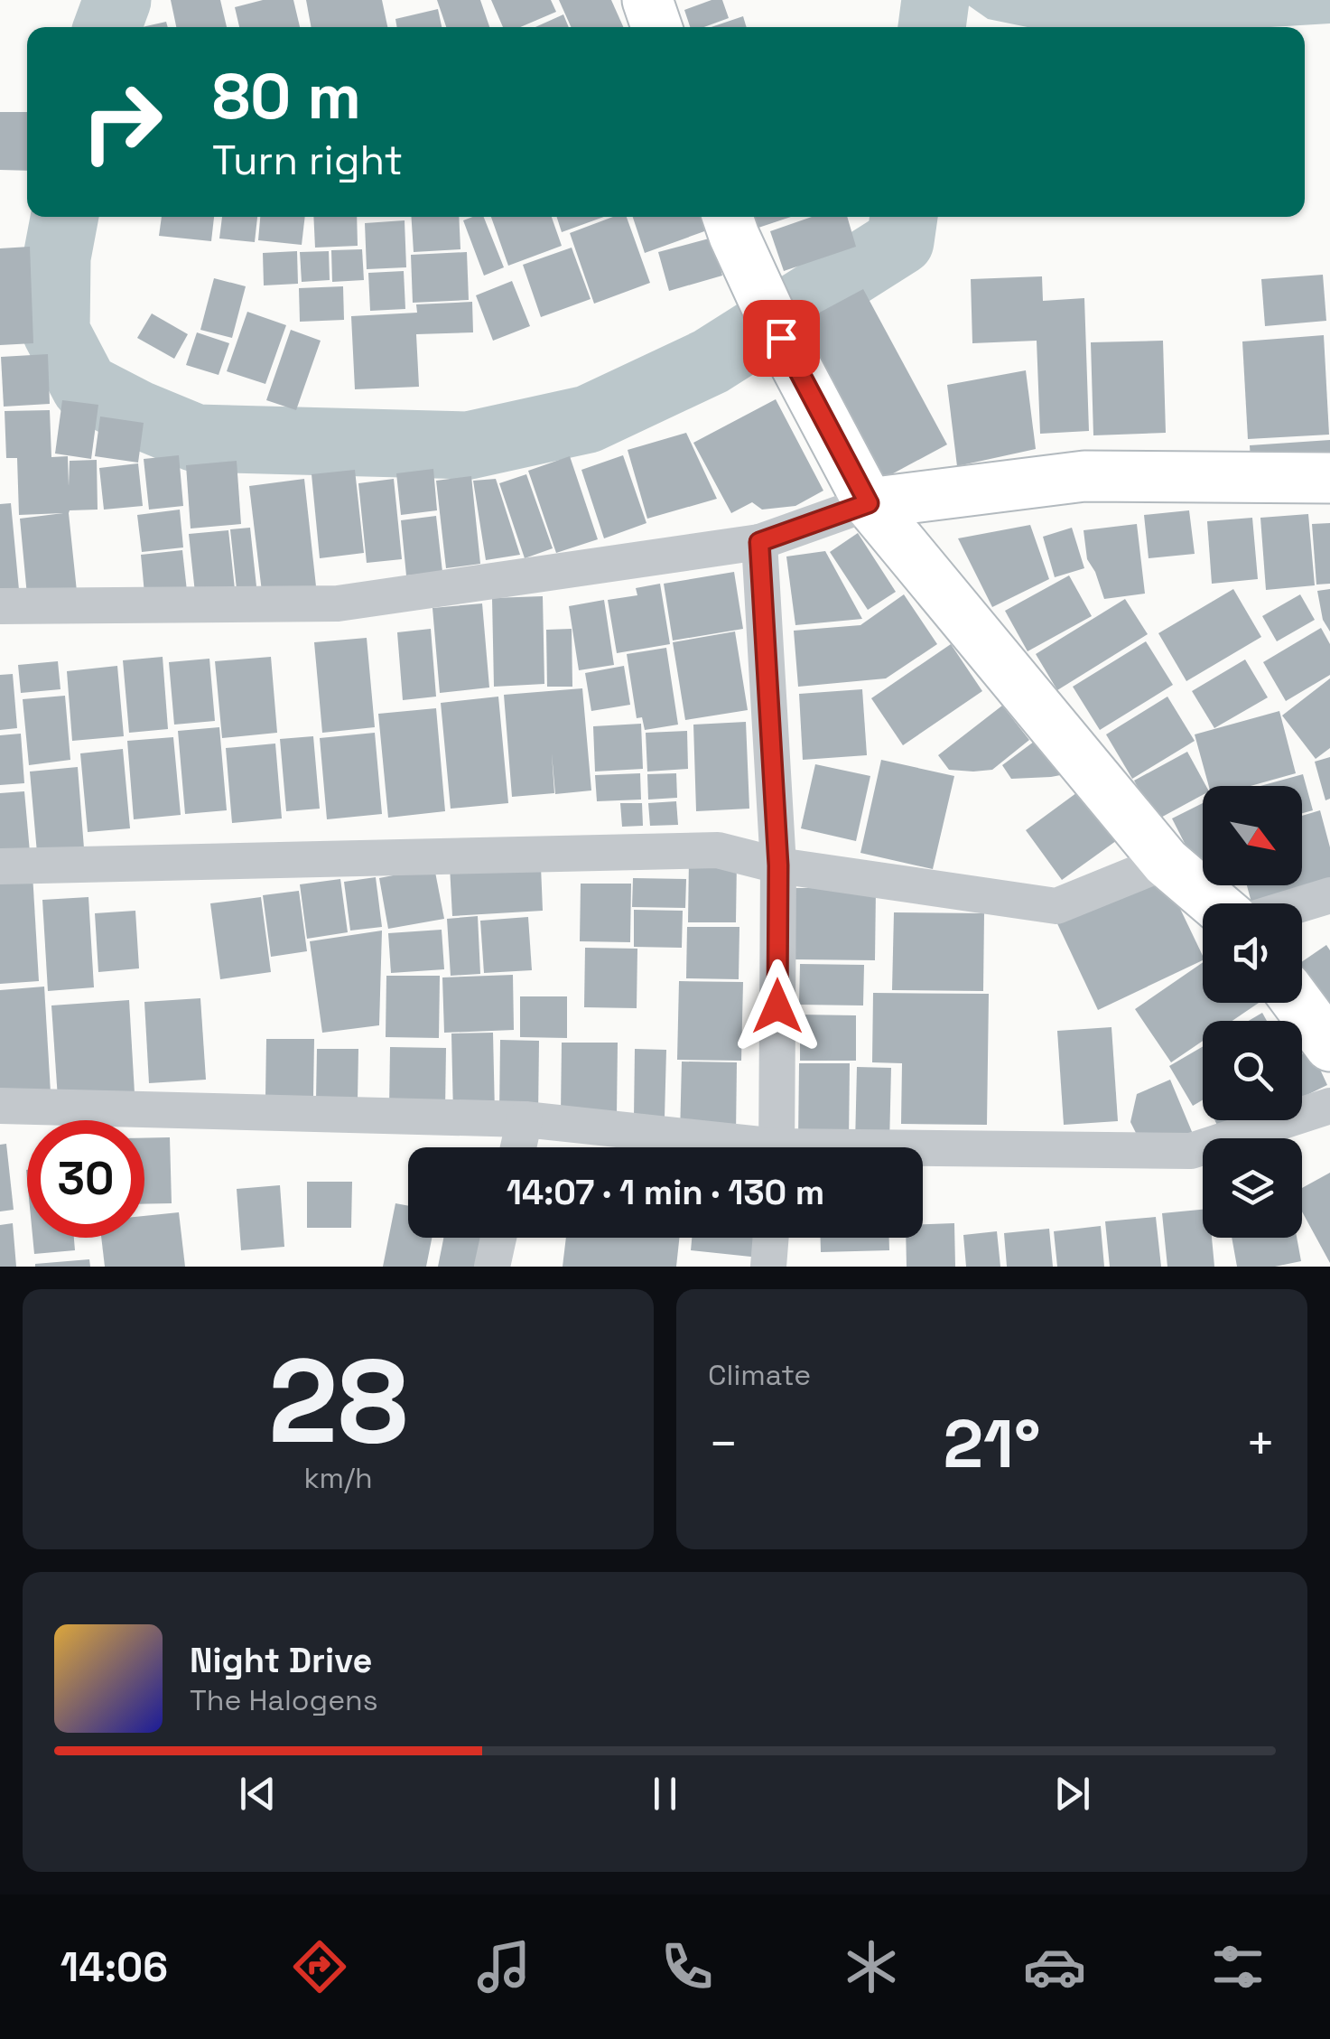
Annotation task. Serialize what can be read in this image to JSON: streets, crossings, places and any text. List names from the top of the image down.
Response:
{
  "north": "bottom right",
  "page": {
    "turn": ["80 m", "Turn right"],
    "limit": "30",
    "trip": "14:07 · 1 min · 130 m",
    "tile": [
      ["28", "km/h"],
      "Climate"
    ],
    "heat": ["−", "21°", "+"],
    "song": ["Night Drive", "The Halogens"],
    "tabs": "14:06"
  }
}
